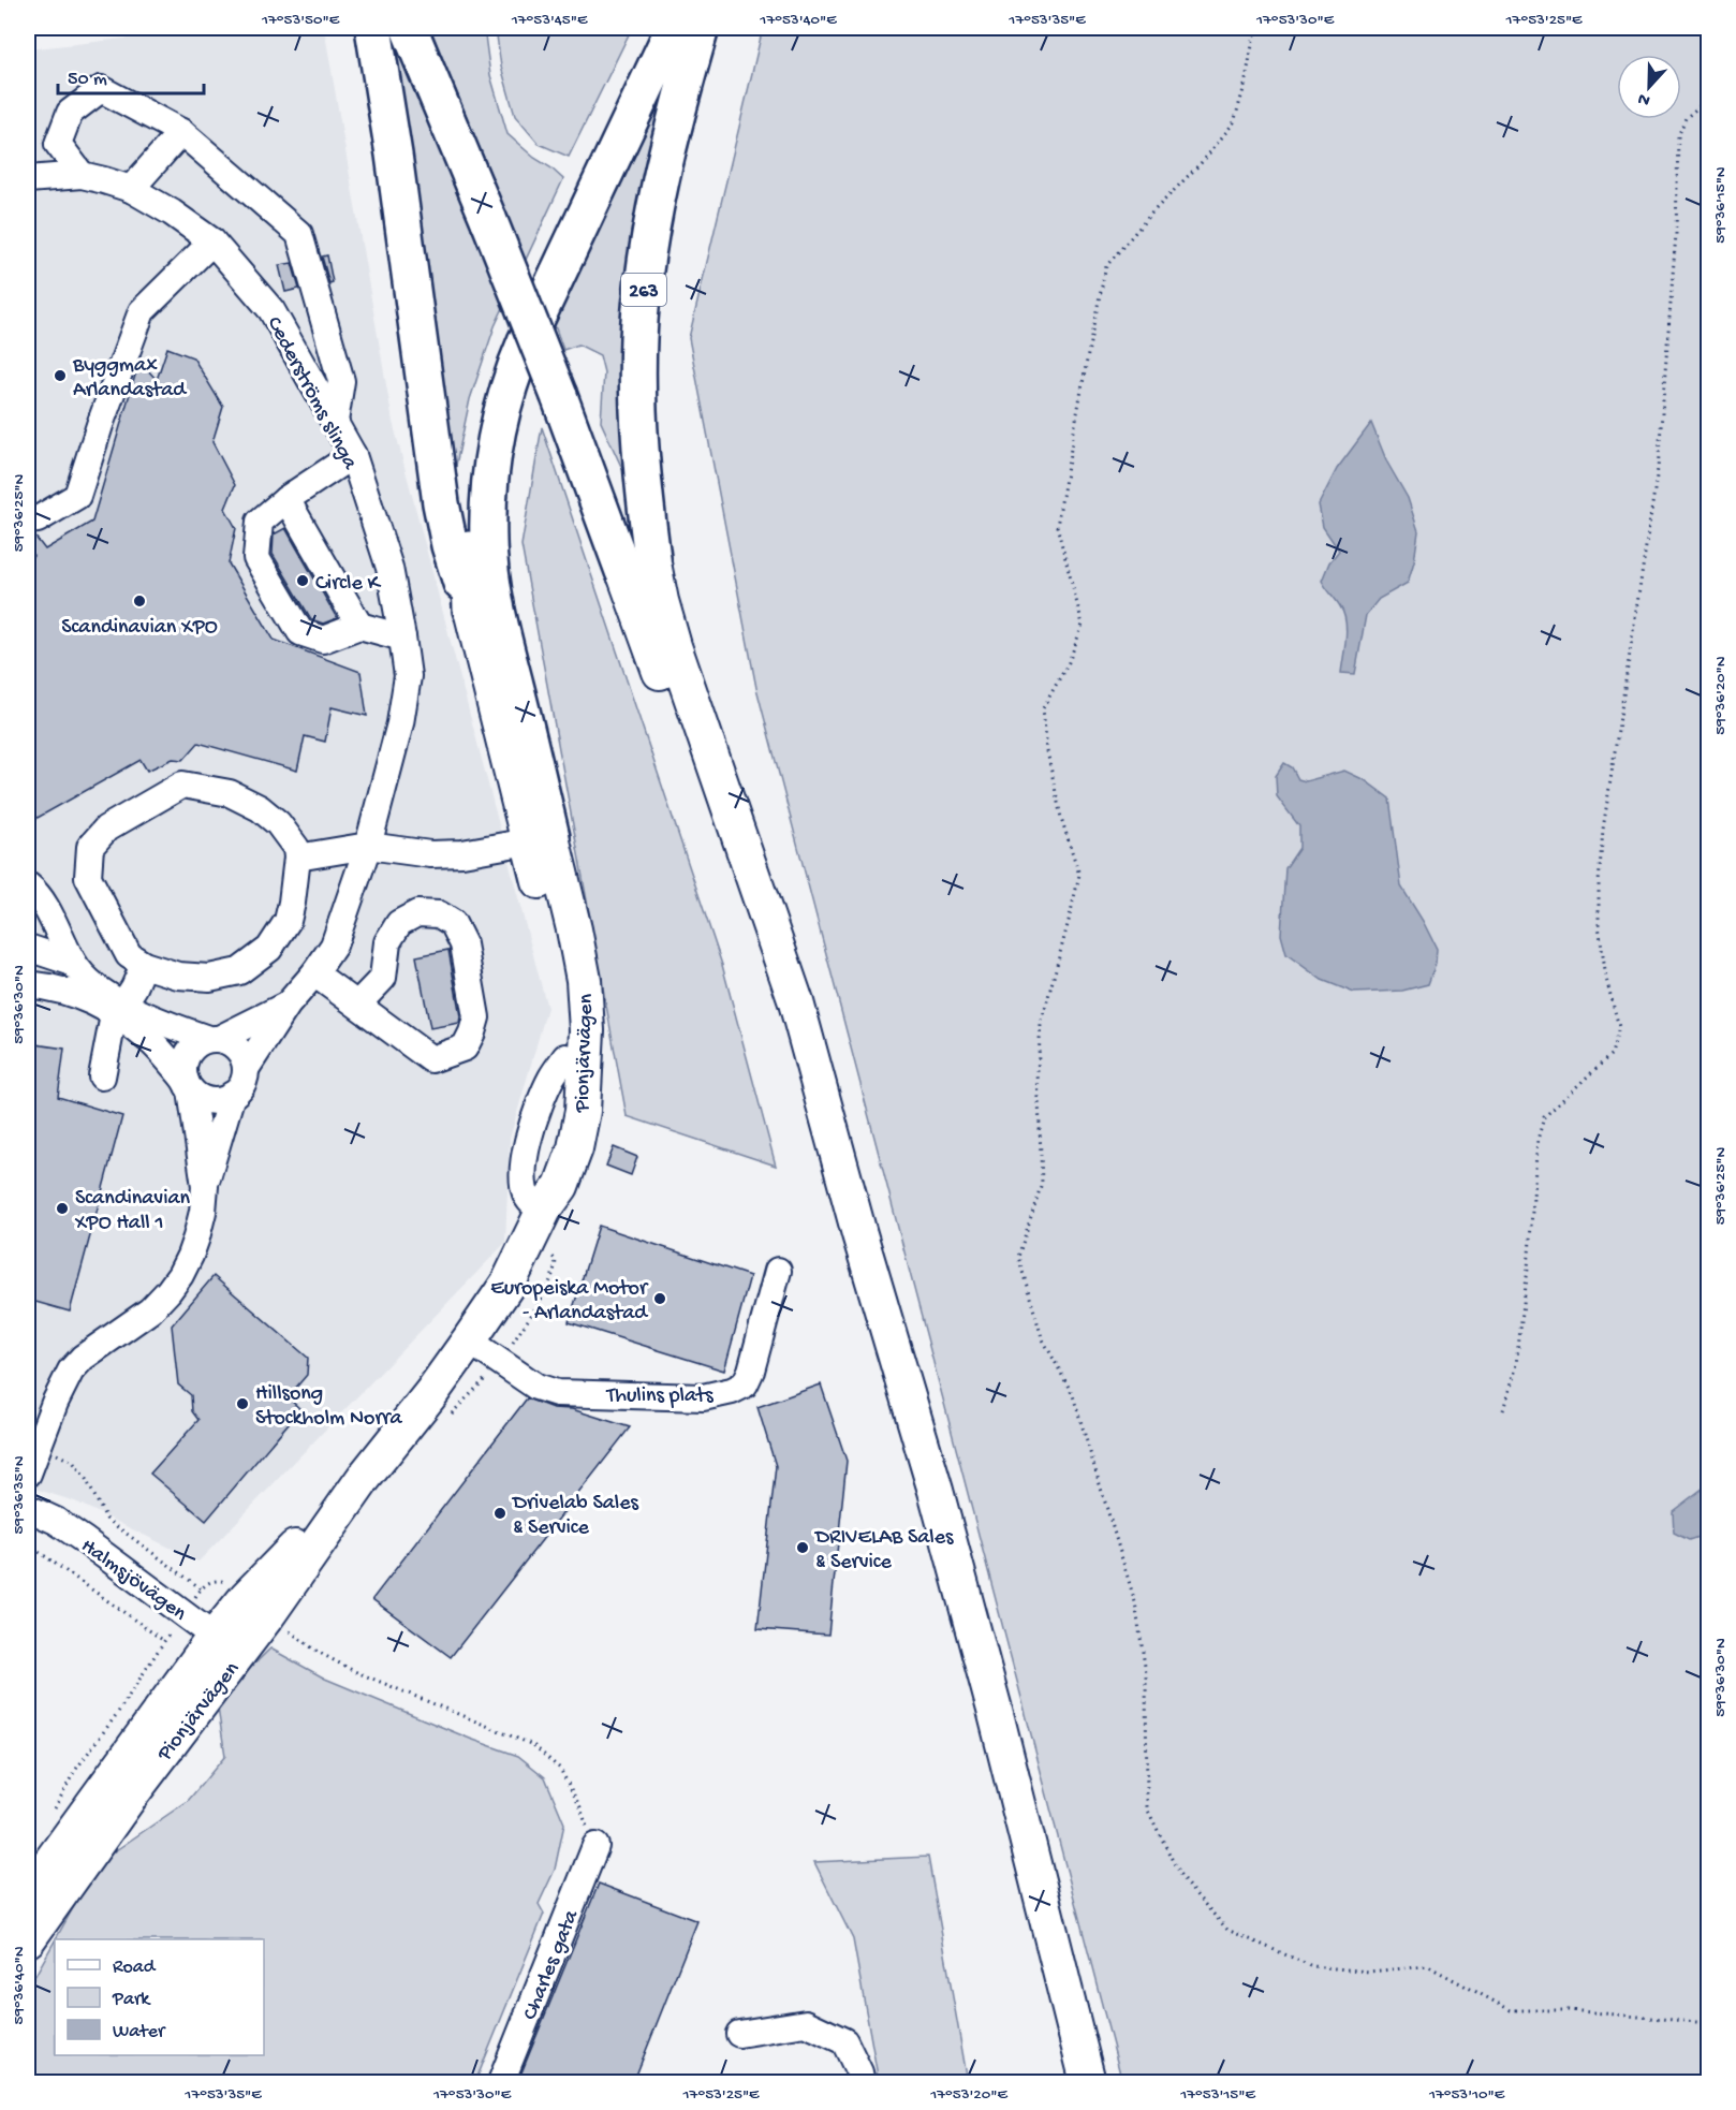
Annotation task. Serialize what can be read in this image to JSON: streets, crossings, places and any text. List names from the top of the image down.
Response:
{
  "streets": {
    "highway": ["263"],
    "main road": ["Pionjärvägen"],
    "street": [
      "Cederströms slinga",
      "Thulins plats",
      "Halmsjövägen",
      "Charles gata"
    ]
  },
  "crossings": [
    ["Pionjärvägen", "Thulins plats"],
    ["Pionjärvägen", "Halmsjövägen"]
  ],
  "places": [
    "Byggmax Arlandastad",
    "Circle K",
    "Scandinavian XPO",
    "Scandinavian XPO Hall 1",
    "Europeiska Motor - Arlandastad",
    "Hillsong Stockholm Norra",
    "Drivelab Sales & Service",
    "DRIVELAB Sales & Service"
  ],
  "legend": ["Road", "Park", "Water"],
  "scale_bar": "50 m",
  "north": "bottom",
  "coordinates": [
    "17°53'50\"E",
    "17°53'45\"E",
    "17°53'40\"E",
    "17°53'35\"E",
    "17°53'30\"E",
    "17°53'25\"E",
    "59°36'15\"N",
    "59°36'25\"N",
    "59°36'20\"N",
    "59°36'30\"N",
    "59°36'35\"N",
    "59°36'40\"N",
    "17°53'20\"E",
    "17°53'15\"E",
    "17°53'10\"E"
  ]
}
